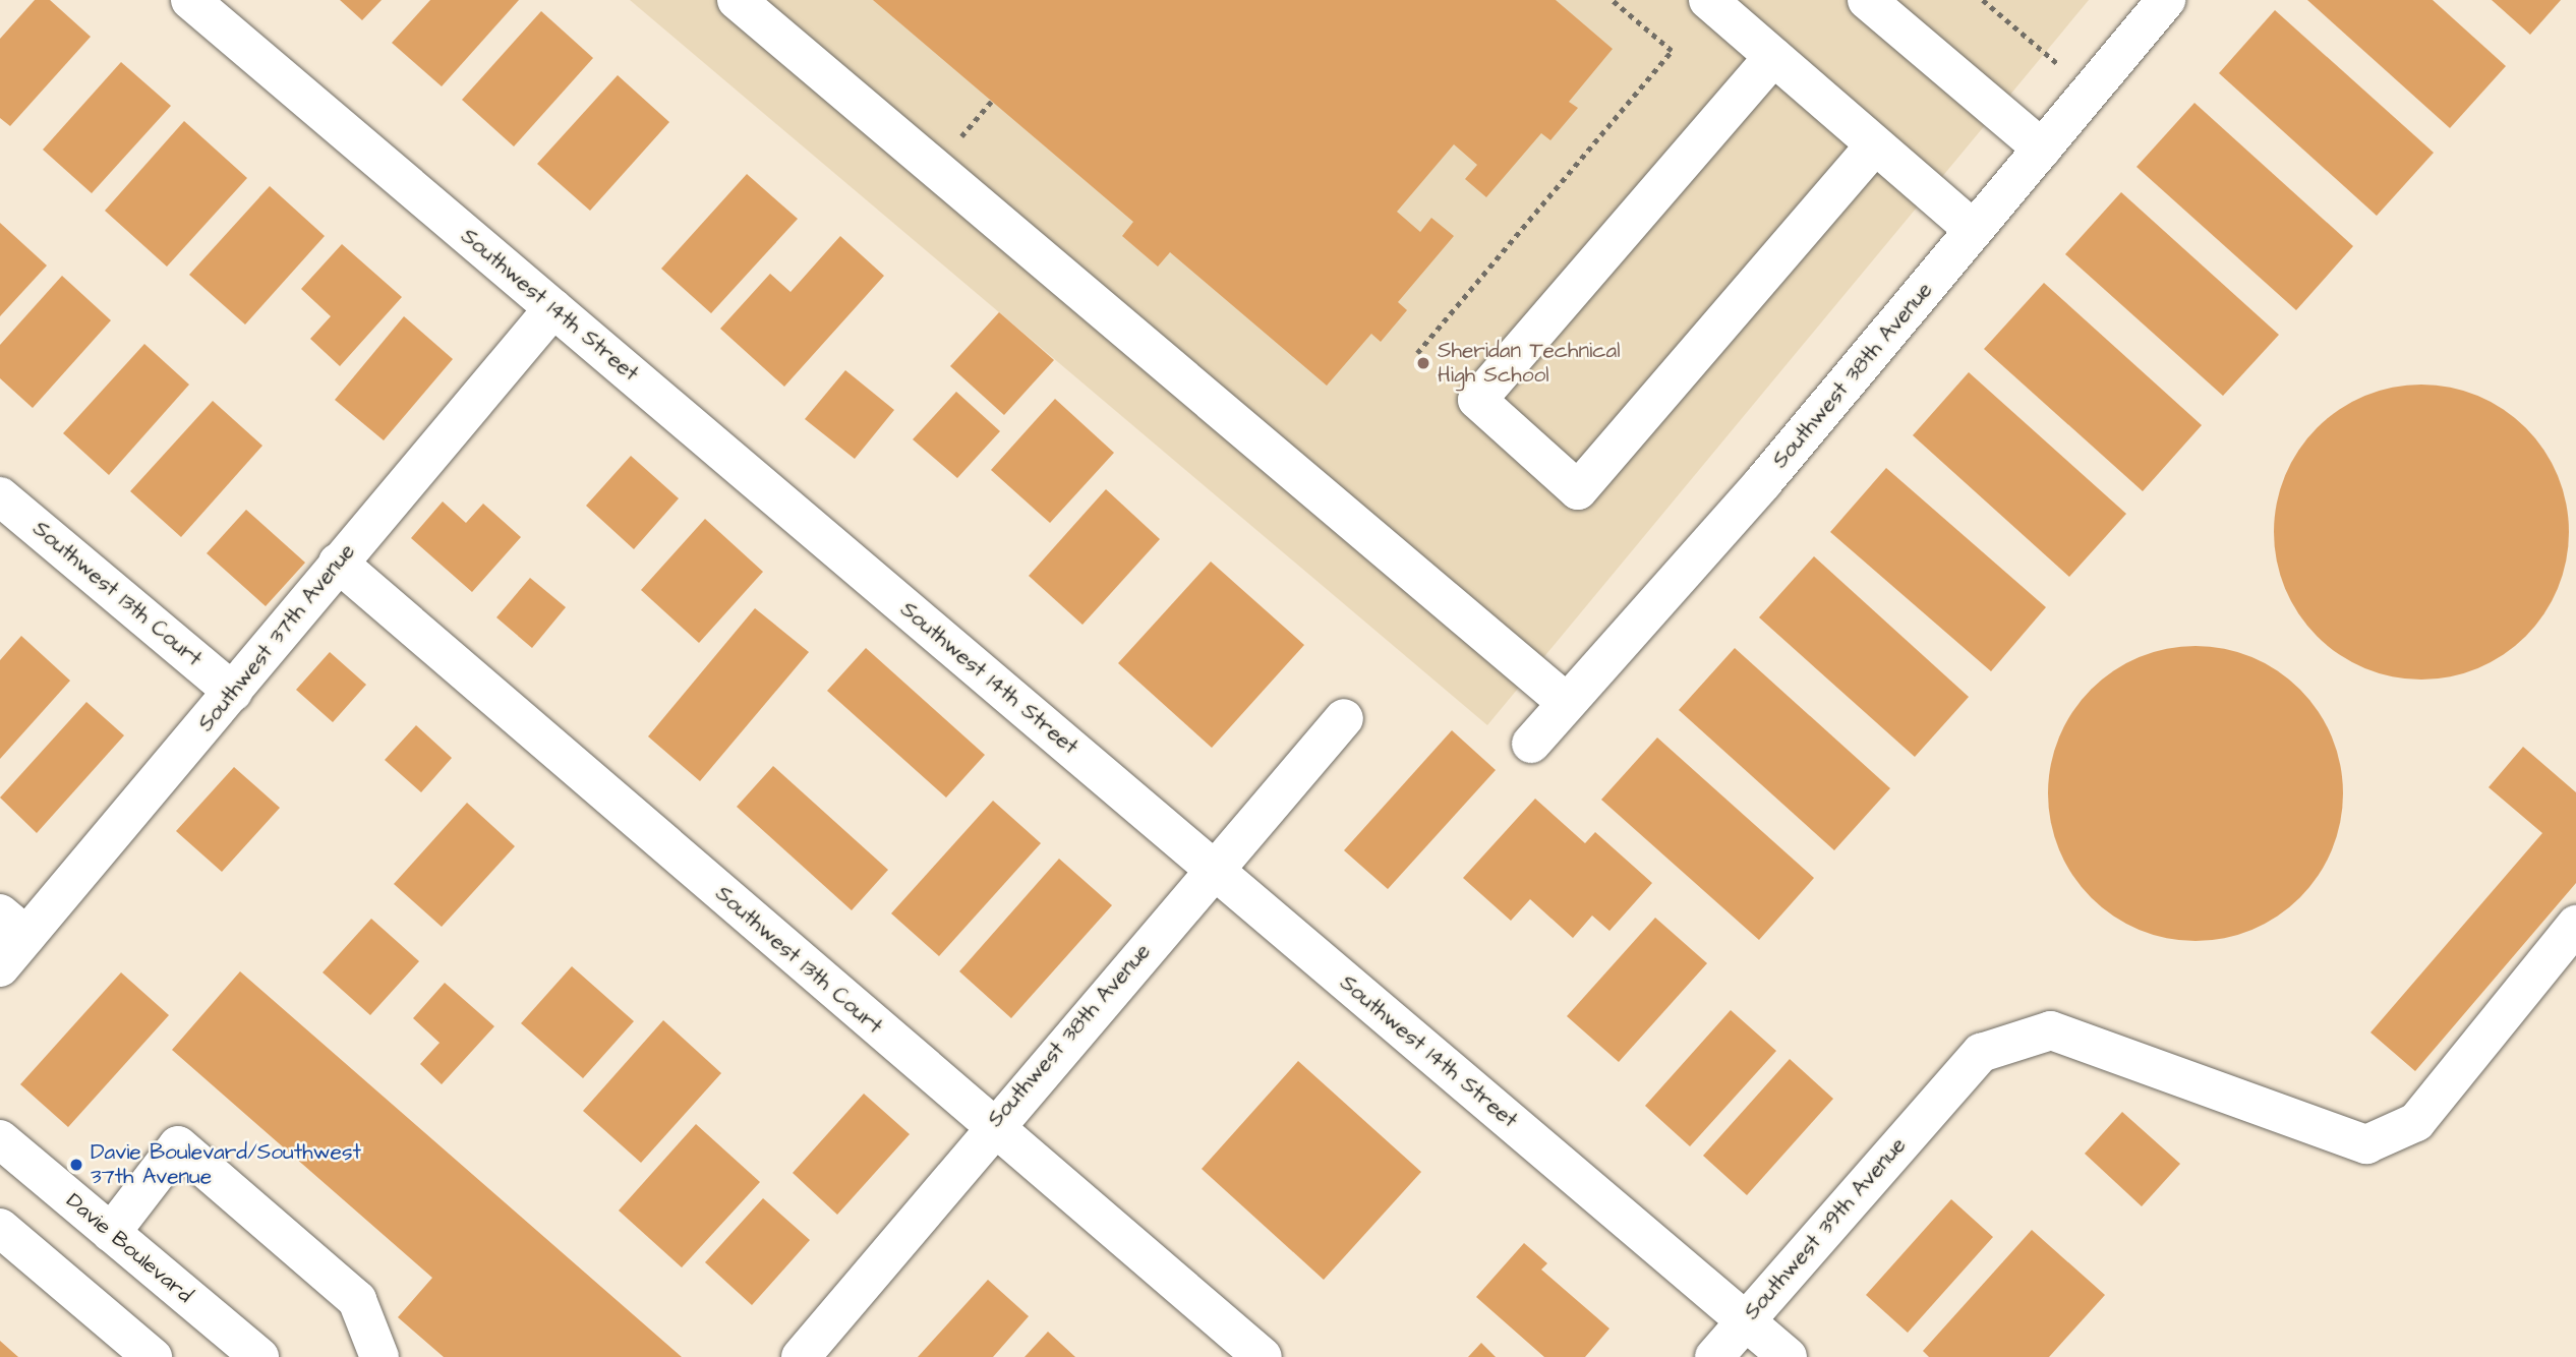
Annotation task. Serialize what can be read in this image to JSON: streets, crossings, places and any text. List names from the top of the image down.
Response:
{
  "streets": {
    "street": [
      "Southwest 14th Street",
      "Southwest 38th Avenue",
      "Southwest 13th Court",
      "Southwest 37th Avenue",
      "Southwest 39th Avenue",
      "Davie Boulevard"
    ]
  },
  "crossings": [
    ["Southwest 14th Street", "Southwest 38th Avenue"],
    ["Southwest 14th Street", "Southwest 37th Avenue"],
    ["Southwest 14th Street", "Southwest 39th Avenue"],
    ["Southwest 38th Avenue", "Southwest 13th Court"],
    ["Southwest 13th Court", "Southwest 37th Avenue"]
  ],
  "places": ["Sheridan Technical High School", "Davie Boulevard/Southwest 37th Avenue"]
}
